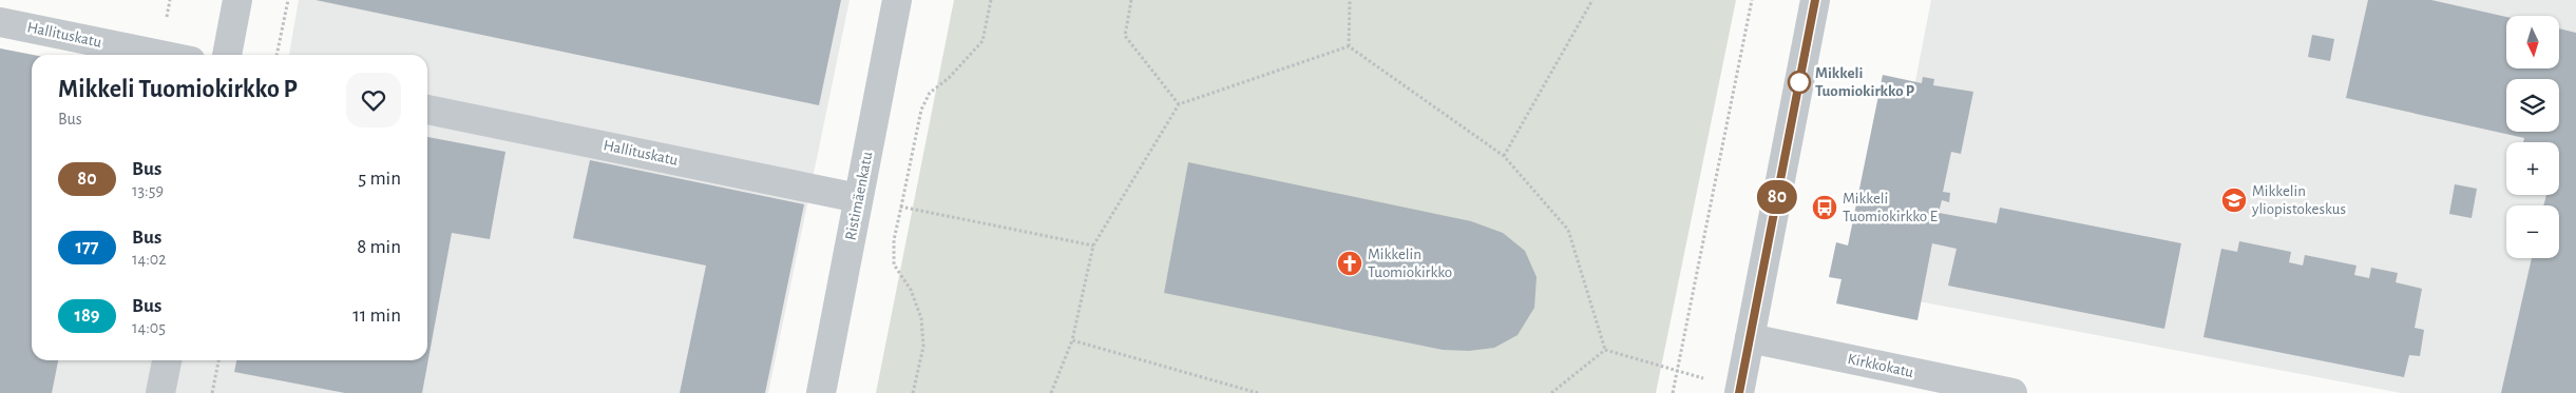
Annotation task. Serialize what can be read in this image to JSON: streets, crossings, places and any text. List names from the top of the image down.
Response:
{
  "streets": {
    "street": ["Hallituskatu", "Ristimäenkatu", "Kirkkokatu"]
  },
  "crossings": [
    ["Hallituskatu", "Ristimäenkatu"]
  ],
  "places": {
    "other": ["Mikkeli Tuomiokirkko P"],
    "school or university": ["Mikkelin yliopistokeskus"],
    "bus stop": ["Mikkeli Tuomiokirkko E"],
    "church": ["Mikkelin Tuomiokirkko"]
  },
  "lines": ["bus line 80"],
  "north": "bottom",
  "page": {
    "on_map": "80",
    "map_buttons": ["+", "−"],
    "heading": ["Mikkeli Tuomiokirkko P", "Bus"],
    "list": [
      {
        "mark": "80",
        "name": "Bus",
        "note": "13:59",
        "value": "5 min"
      },
      {
        "mark": "177",
        "name": "Bus",
        "note": "14:02",
        "value": "8 min"
      },
      {
        "mark": "189",
        "name": "Bus",
        "note": "14:05",
        "value": "11 min"
      }
    ]
  }
}
